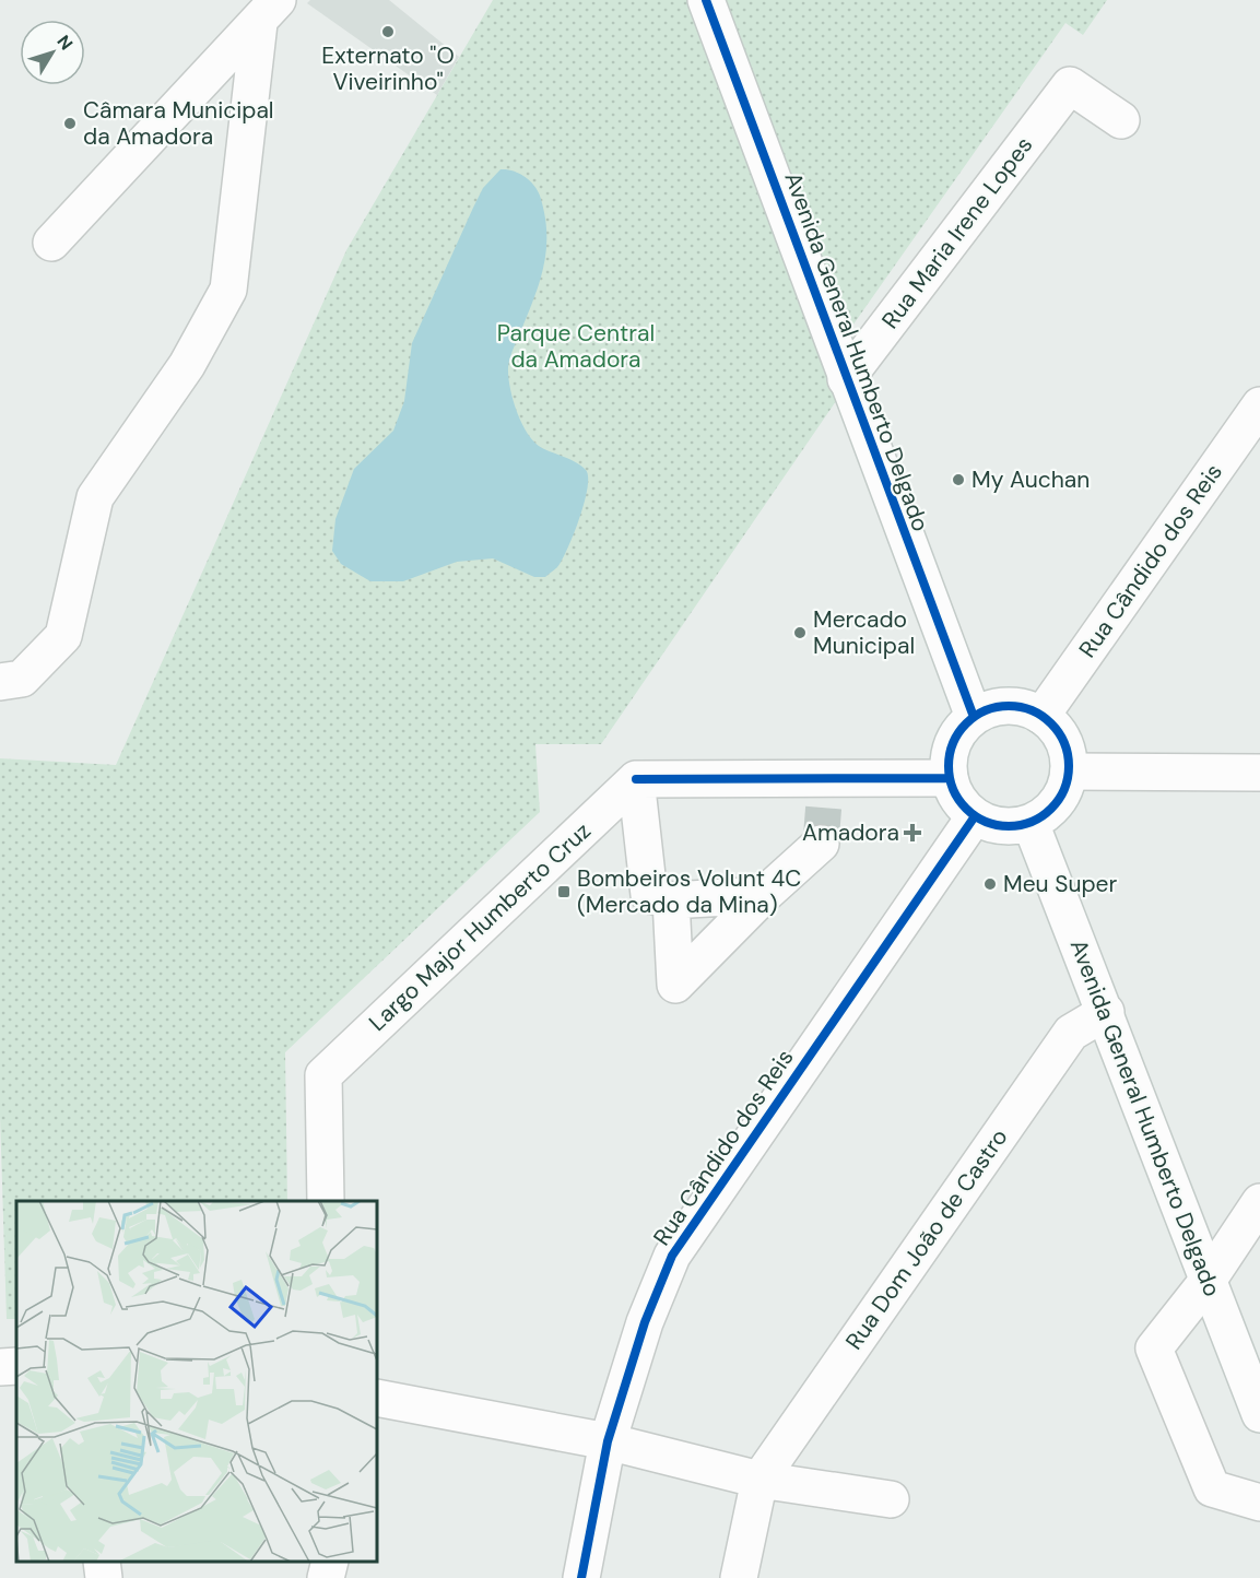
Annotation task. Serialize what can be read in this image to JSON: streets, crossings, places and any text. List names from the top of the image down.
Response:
{
  "streets": {
    "street": [
      "Rua Maria Irene Lopes",
      "Avenida General Humberto Delgado",
      "Rua Cândido dos Reis",
      "Largo Major Humberto Cruz",
      "Rua Dom João de Castro"
    ]
  },
  "crossings": [
    ["Rua Maria Irene Lopes", "Avenida General Humberto Delgado"],
    ["Avenida General Humberto Delgado", "Rua Cândido dos Reis"],
    ["Avenida General Humberto Delgado", "Rua Dom João de Castro"]
  ],
  "parks": ["Parque Central da Amadora"],
  "places": {
    "other": [
      "Externato \"O Viveirinho\"",
      "Câmara Municipal da Amadora",
      "My Auchan",
      "Mercado Municipal",
      "Meu Super"
    ],
    "health": ["Amadora"],
    "transit": ["Bombeiros Volunt 4C (Mercado da Mina)"]
  },
  "north": "top right"
}
